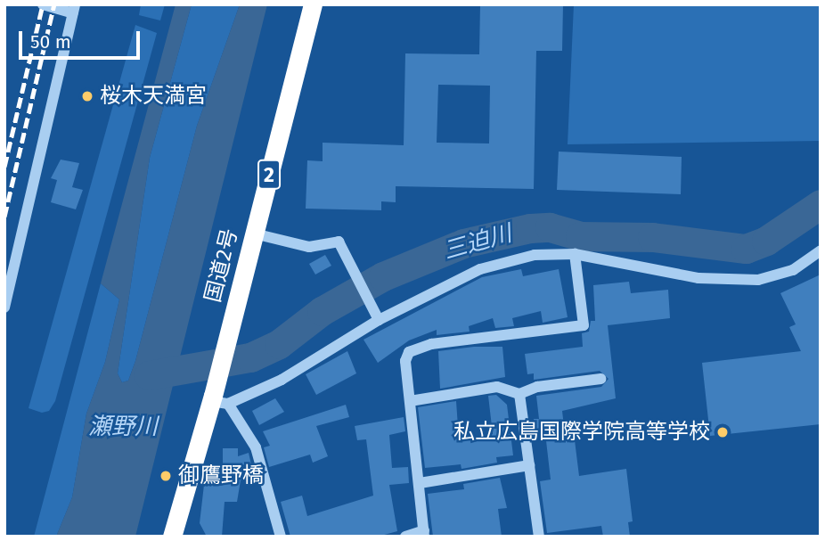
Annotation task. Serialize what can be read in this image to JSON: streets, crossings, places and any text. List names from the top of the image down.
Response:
{
  "streets": {
    "highway": ["2", "国道2号"]
  },
  "water": ["三迫川", "瀬野川"],
  "places": ["桜木天満宮", "私立広島国際学院高等学校", "御鷹野橋"],
  "scale_bar": "50 m"
}
